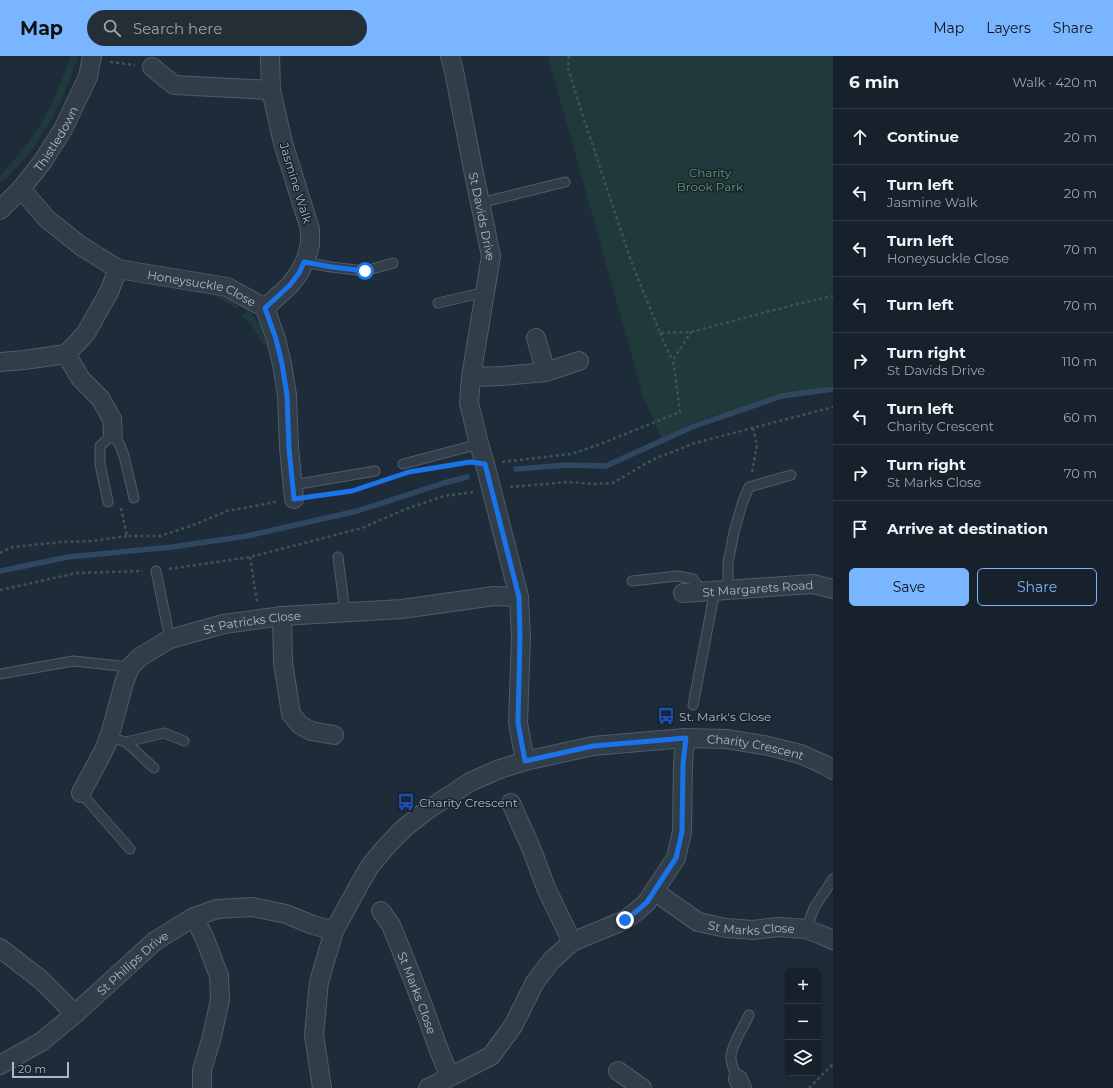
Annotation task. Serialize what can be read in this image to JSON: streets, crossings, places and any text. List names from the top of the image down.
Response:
{
  "streets": {
    "street": [
      "Thistledown",
      "Jasmine Walk",
      "St Davids Drive",
      "Honeysuckle Close",
      "St Margarets Road",
      "St Patricks Close",
      "Charity Crescent",
      "St Marks Close",
      "St Philips Drive"
    ]
  },
  "crossings": [
    ["Thistledown", "Honeysuckle Close"],
    ["Jasmine Walk", "Honeysuckle Close"],
    ["St Davids Drive", "St Patricks Close"],
    ["St Davids Drive", "Charity Crescent"],
    ["Charity Crescent", "St Philips Drive"]
  ],
  "parks": ["Charity Brook Park"],
  "places": {
    "bus stop": ["St. Mark's Close", "Charity Crescent"]
  },
  "scale_bar": "20 m",
  "page": {
    "header": "Map",
    "search": "Search here",
    "nav": ["Map", "Layers", "Share"],
    "heading": ["6 min", "Walk · 420 m"],
    "list": [
      ["Continue", "20 m"],
      ["Turn left", "Jasmine Walk", "20 m"],
      ["Turn left", "Honeysuckle Close", "70 m"],
      ["Turn left", "70 m"],
      ["Turn right", "St Davids Drive", "110 m"],
      ["Turn left", "Charity Crescent", "60 m"],
      ["Turn right", "St Marks Close", "70 m"],
      "Arrive at destination"
    ],
    "buttons": ["Save", "Share"],
    "map_buttons": ["+", "−"],
    "scale": "20 m"
  }
}
